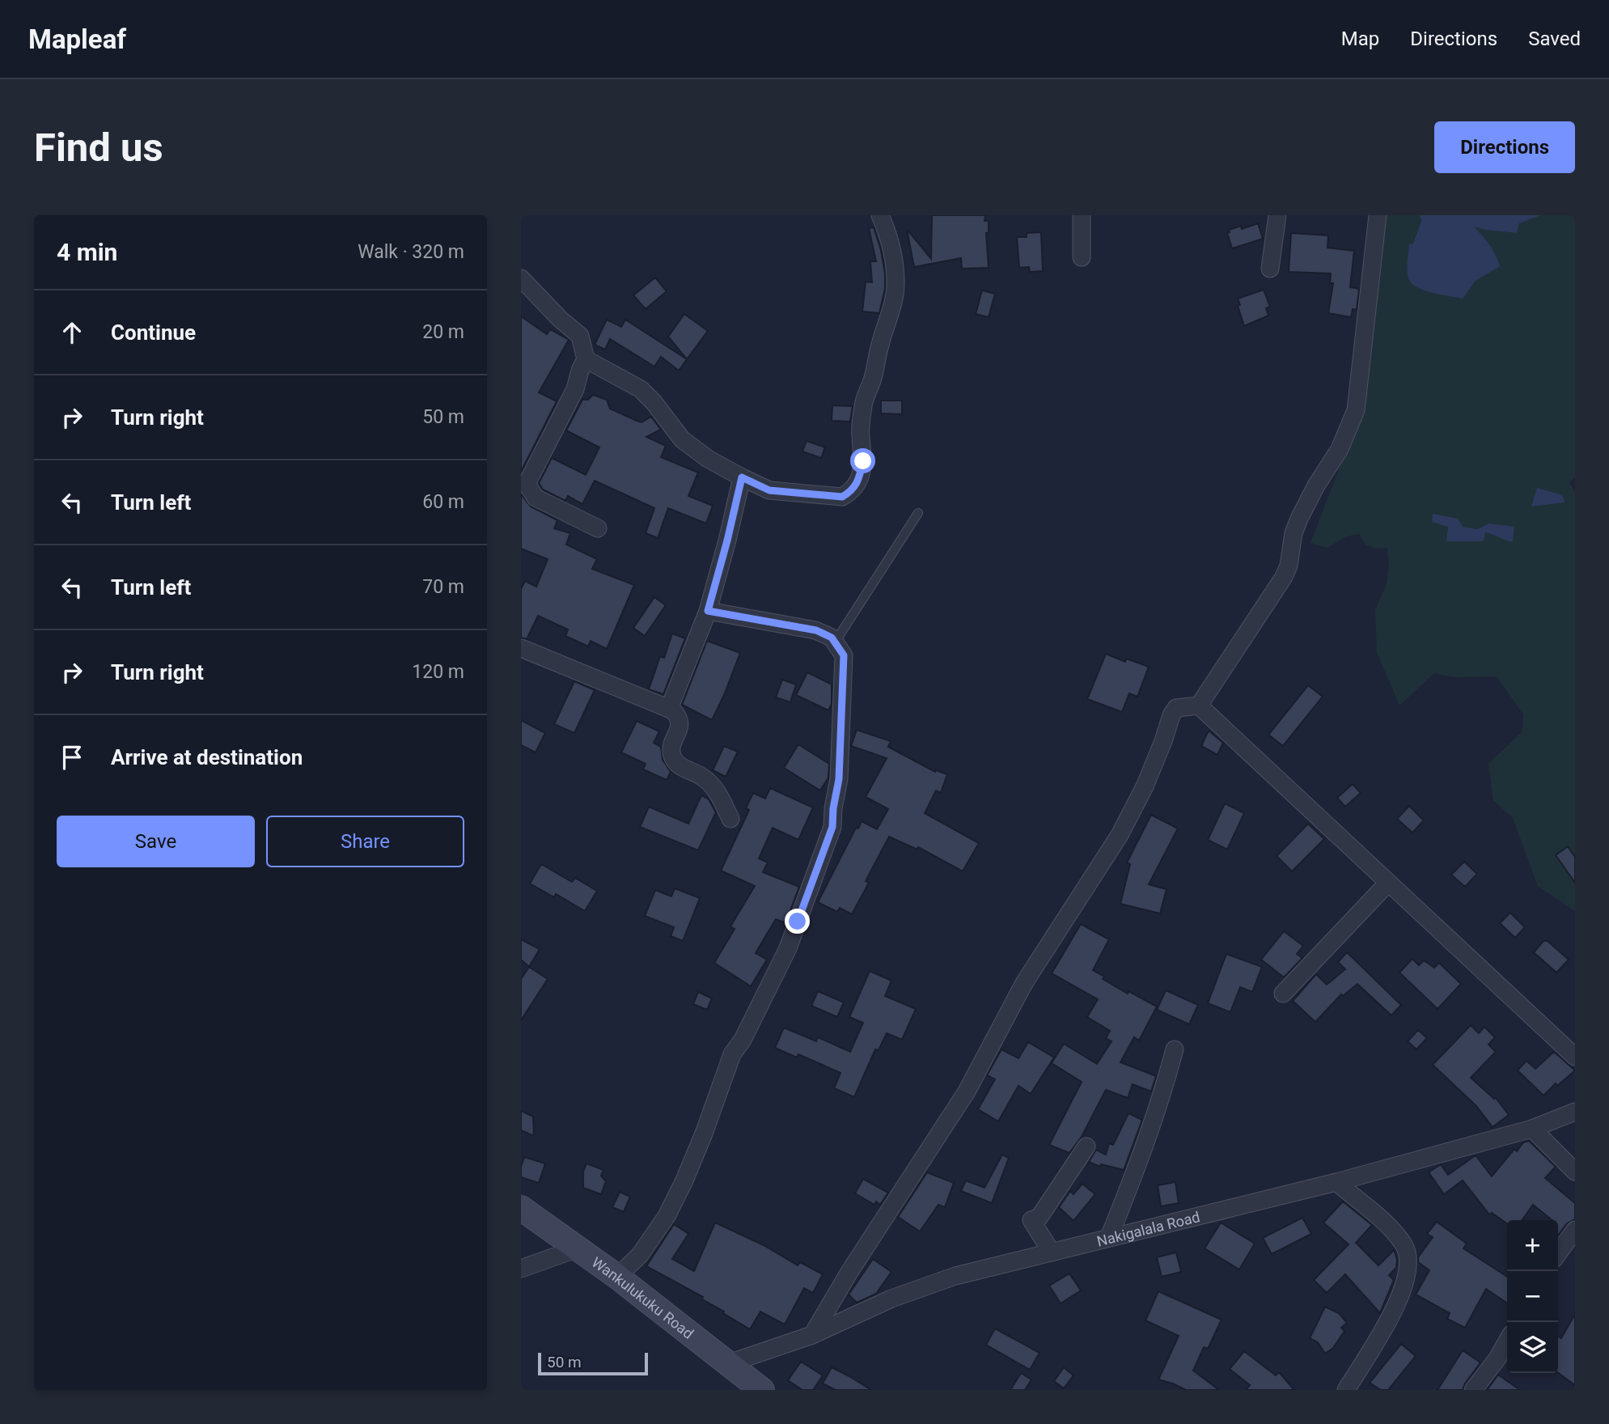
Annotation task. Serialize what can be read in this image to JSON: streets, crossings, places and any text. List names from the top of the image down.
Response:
{
  "streets": {
    "main road": ["Wankulukuku Road"],
    "street": ["Nakigalala Road"]
  },
  "crossings": [
    ["Nakigalala Road", "Wankulukuku Road"]
  ],
  "scale_bar": "50 m",
  "page": {
    "header": "Mapleaf",
    "nav": ["Map", "Directions", "Saved"],
    "buttons": [
      "Directions",
      ["Save", "Share"]
    ],
    "title": "Find us",
    "heading": ["4 min", "Walk · 320 m"],
    "list": [
      ["Continue", "20 m"],
      ["Turn right", "50 m"],
      ["Turn left", "60 m"],
      ["Turn left", "70 m"],
      ["Turn right", "120 m"],
      "Arrive at destination"
    ],
    "map_buttons": ["+", "−"],
    "scale": "50 m"
  }
}
